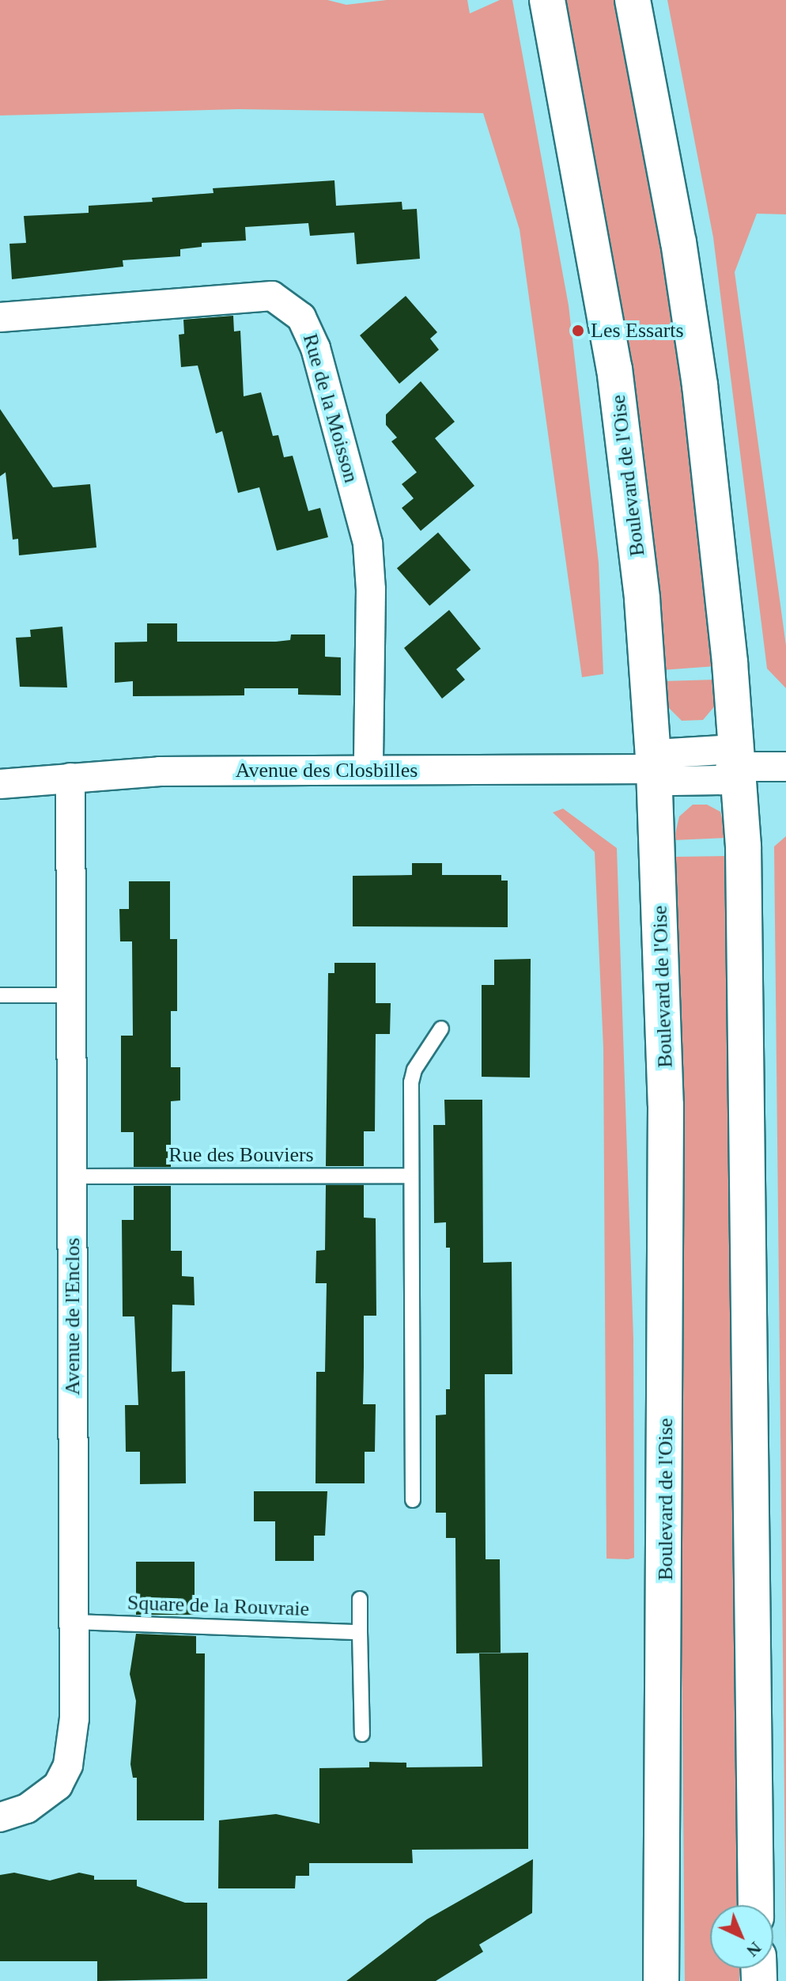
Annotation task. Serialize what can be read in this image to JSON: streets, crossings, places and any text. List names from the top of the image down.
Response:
{
  "streets": {
    "main road": ["Boulevard de l'Oise"],
    "street": ["Rue de la Moisson", "Avenue des Closbilles", "Avenue de l'Enclos"],
    "lane": ["Rue des Bouviers", "Square de la Rouvraie"]
  },
  "crossings": [
    ["Rue de la Moisson", "Avenue des Closbilles"],
    ["Boulevard de l'Oise", "Avenue des Closbilles"],
    ["Avenue des Closbilles", "Avenue de l'Enclos"],
    ["Rue des Bouviers", "Avenue de l'Enclos"],
    ["Avenue de l'Enclos", "Square de la Rouvraie"]
  ],
  "places": ["Les Essarts"],
  "north": "bottom right"
}
